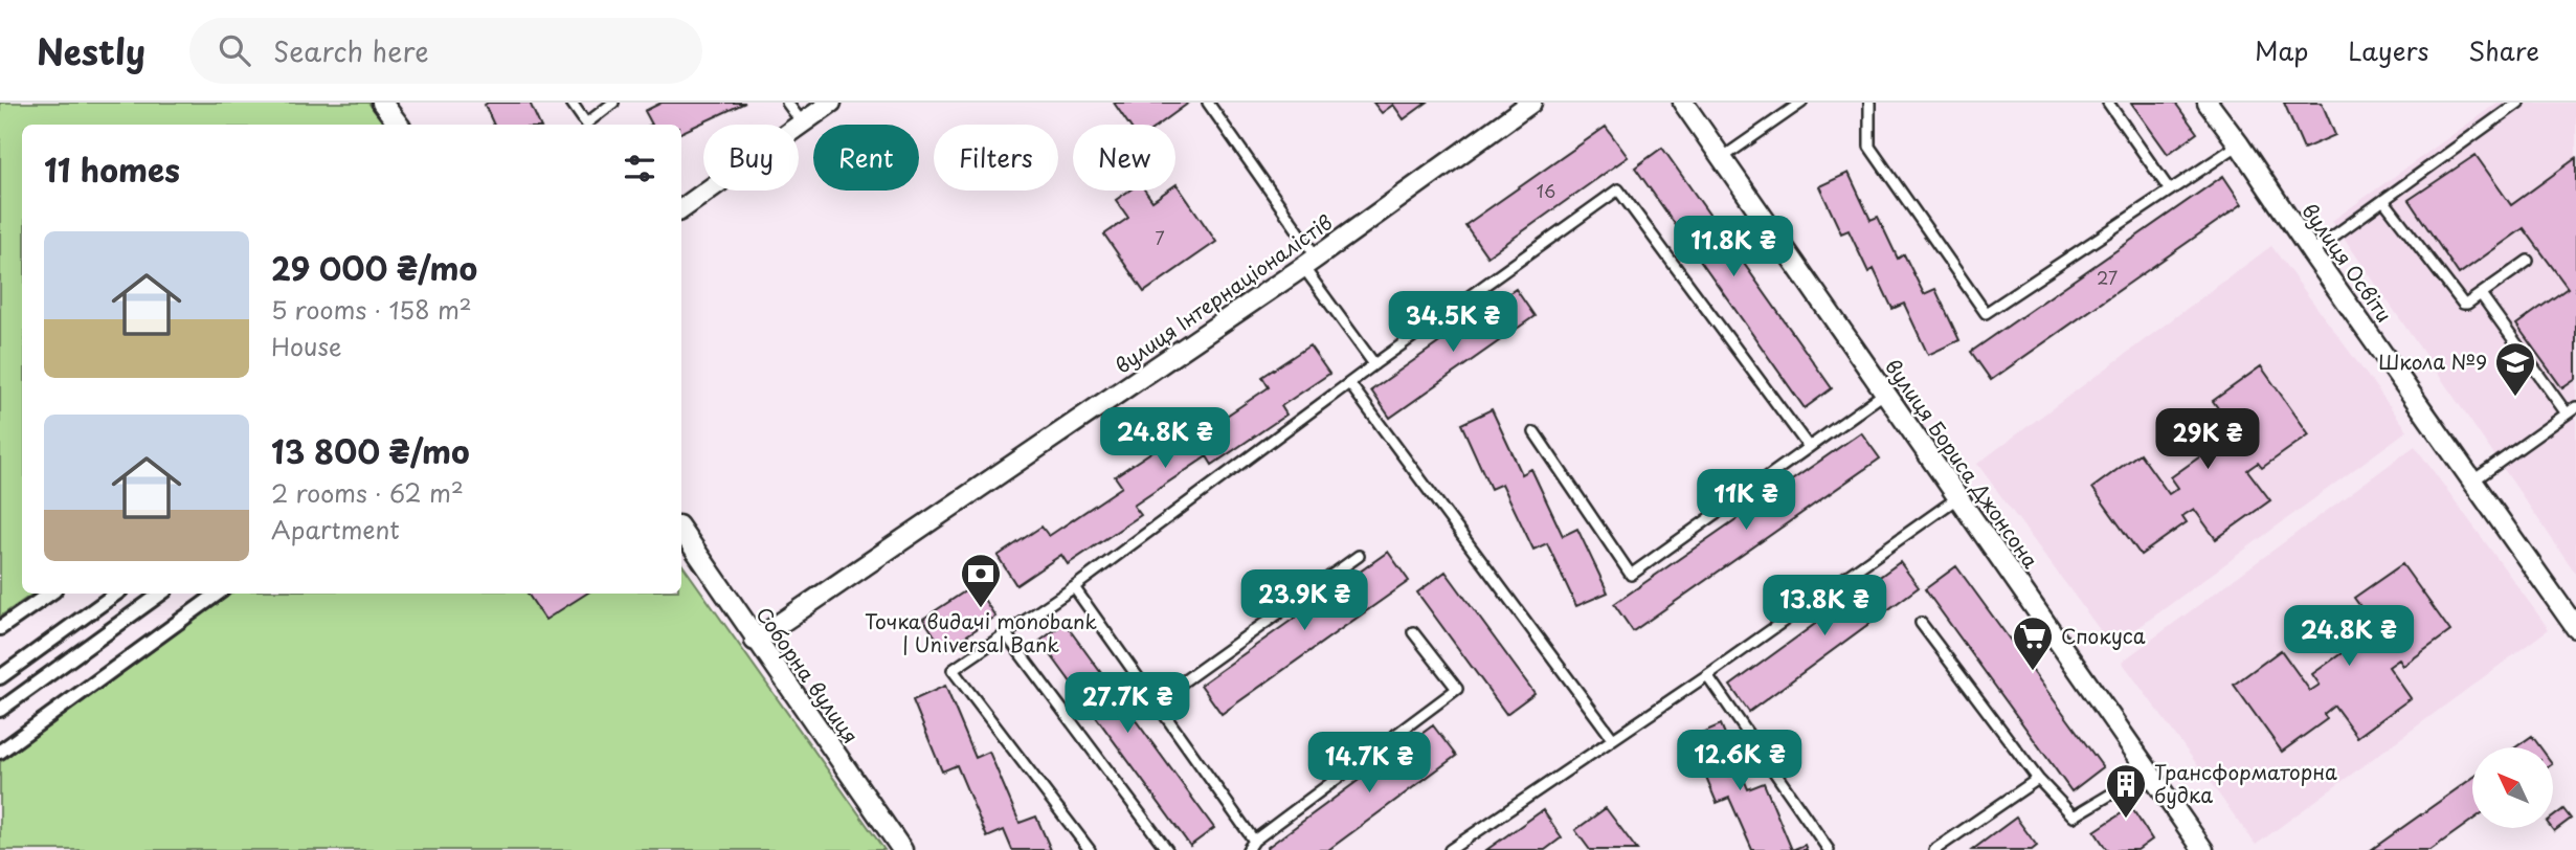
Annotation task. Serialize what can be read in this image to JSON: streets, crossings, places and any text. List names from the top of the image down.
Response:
{
  "streets": {
    "street": [
      "вулиця Освіти",
      "вулиця Інтернаціоналістів",
      "вулиця Бориса Джонсона",
      "Соборна вулиця"
    ]
  },
  "crossings": [
    ["вулиця Інтернаціоналістів", "Соборна вулиця"]
  ],
  "places": {
    "school or university": ["Школа №9"],
    "bank": ["Точка видачі monobank | Universal Bank"],
    "supermarket": ["Спокуса"],
    "building": ["Трансформаторна будка"]
  },
  "house_numbers": ["16", "7", "27"],
  "north": "top left",
  "page": {
    "header": "Nestly",
    "search": "Search here",
    "nav": ["Map", "Layers", "Share"],
    "chip": [
      "Buy",
      "Rent",
      "Filters",
      "New"
    ],
    "heading": "11 homes",
    "list": [
      {
        "name": "29 000 ₴/mo",
        "note": "5 rooms · 158 m² · House"
      },
      {
        "name": "13 800 ₴/mo",
        "note": "2 rooms · 62 m² · Apartment"
      }
    ],
    "price": [
      "11.8K ₴",
      "34.5K ₴",
      "24.8K ₴",
      "29K ₴",
      "11K ₴",
      "23.9K ₴",
      "13.8K ₴",
      "24.8K ₴",
      "27.7K ₴",
      "12.6K ₴",
      "14.7K ₴"
    ]
  }
}
